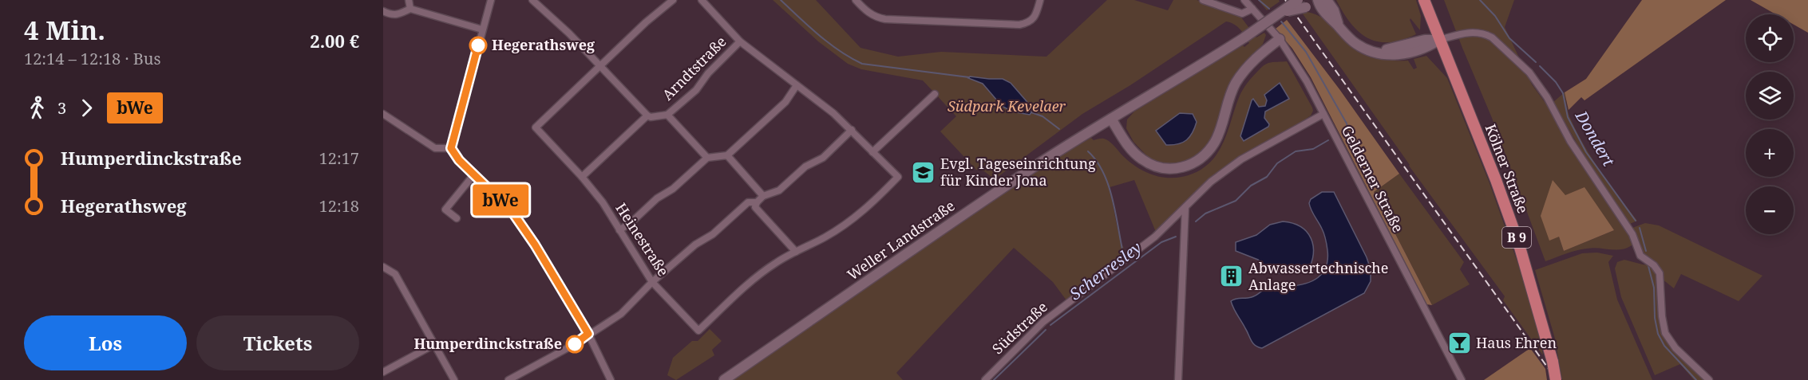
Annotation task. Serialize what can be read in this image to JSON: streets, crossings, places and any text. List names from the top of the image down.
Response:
{
  "streets": {
    "main road": ["Kölner Straße", "B 9", "Weller Landstraße"],
    "street": [
      "Arndtstraße",
      "Gelderner Straße",
      "Heinestraße",
      "Südstraße"
    ]
  },
  "crossings": [
    ["Arndtstraße", "Heinestraße"],
    ["Gelderner Straße", "Südstraße"]
  ],
  "water": ["Dondert", "Scherresley"],
  "parks": ["Südpark Kevelaer"],
  "places": {
    "other": ["Hegerathsweg", "Humperdinckstraße"],
    "school or university": ["Evgl. Tageseinrichtung für Kinder Jona"],
    "building": ["Abwassertechnische Anlage"],
    "bar": ["Haus Ehren"]
  },
  "lines": ["bus line bWe"],
  "page": {
    "heading": ["4 Min.", "12:14 – 12:18 · Bus", "2.00 €"],
    "on_map": "bWe",
    "map_buttons": ["+", "−"],
    "legs": ["3", "bWe"],
    "list": [
      {
        "name": "Humperdinckstraße",
        "value": "12:17"
      },
      {
        "name": "Hegerathsweg",
        "value": "12:18"
      }
    ],
    "buttons": ["Los", "Tickets"]
  }
}
